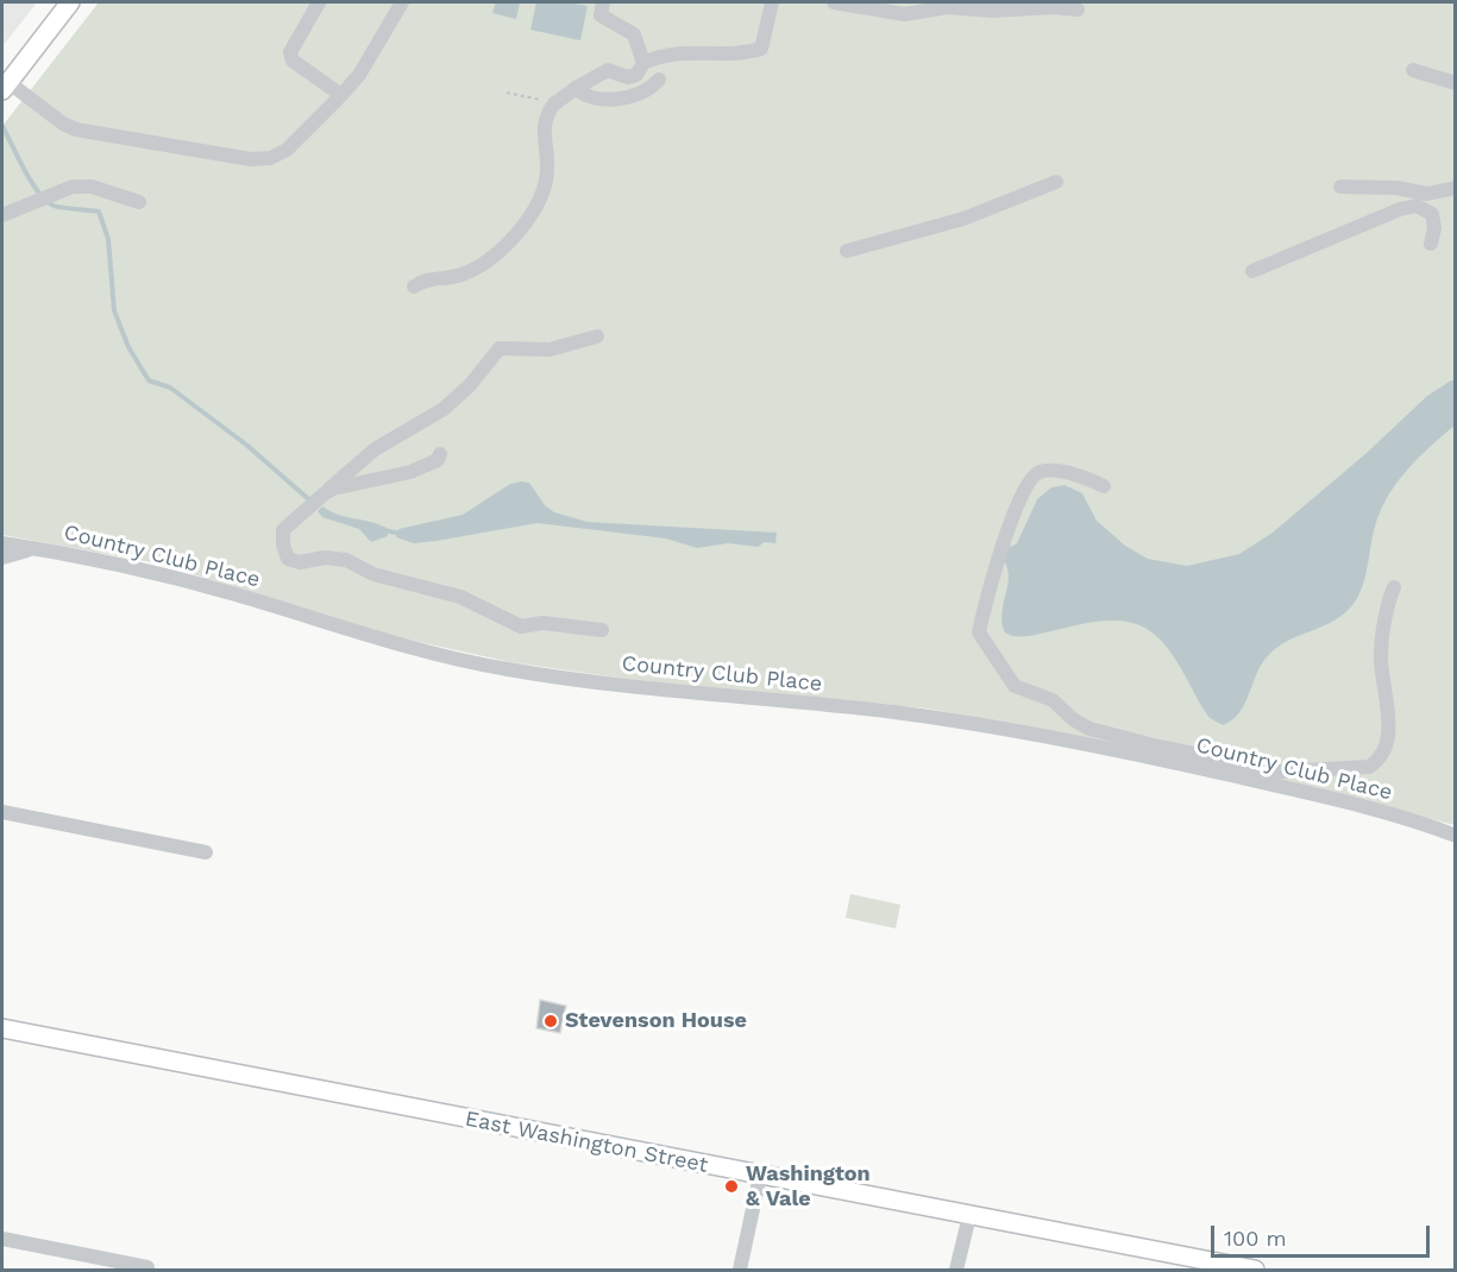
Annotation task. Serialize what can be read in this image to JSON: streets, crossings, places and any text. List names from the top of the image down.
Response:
{
  "streets": {
    "main road": ["East Washington Street"],
    "street": ["Country Club Place"]
  },
  "places": ["Stevenson House", "Washington & Vale"],
  "scale_bar": "100 m"
}
